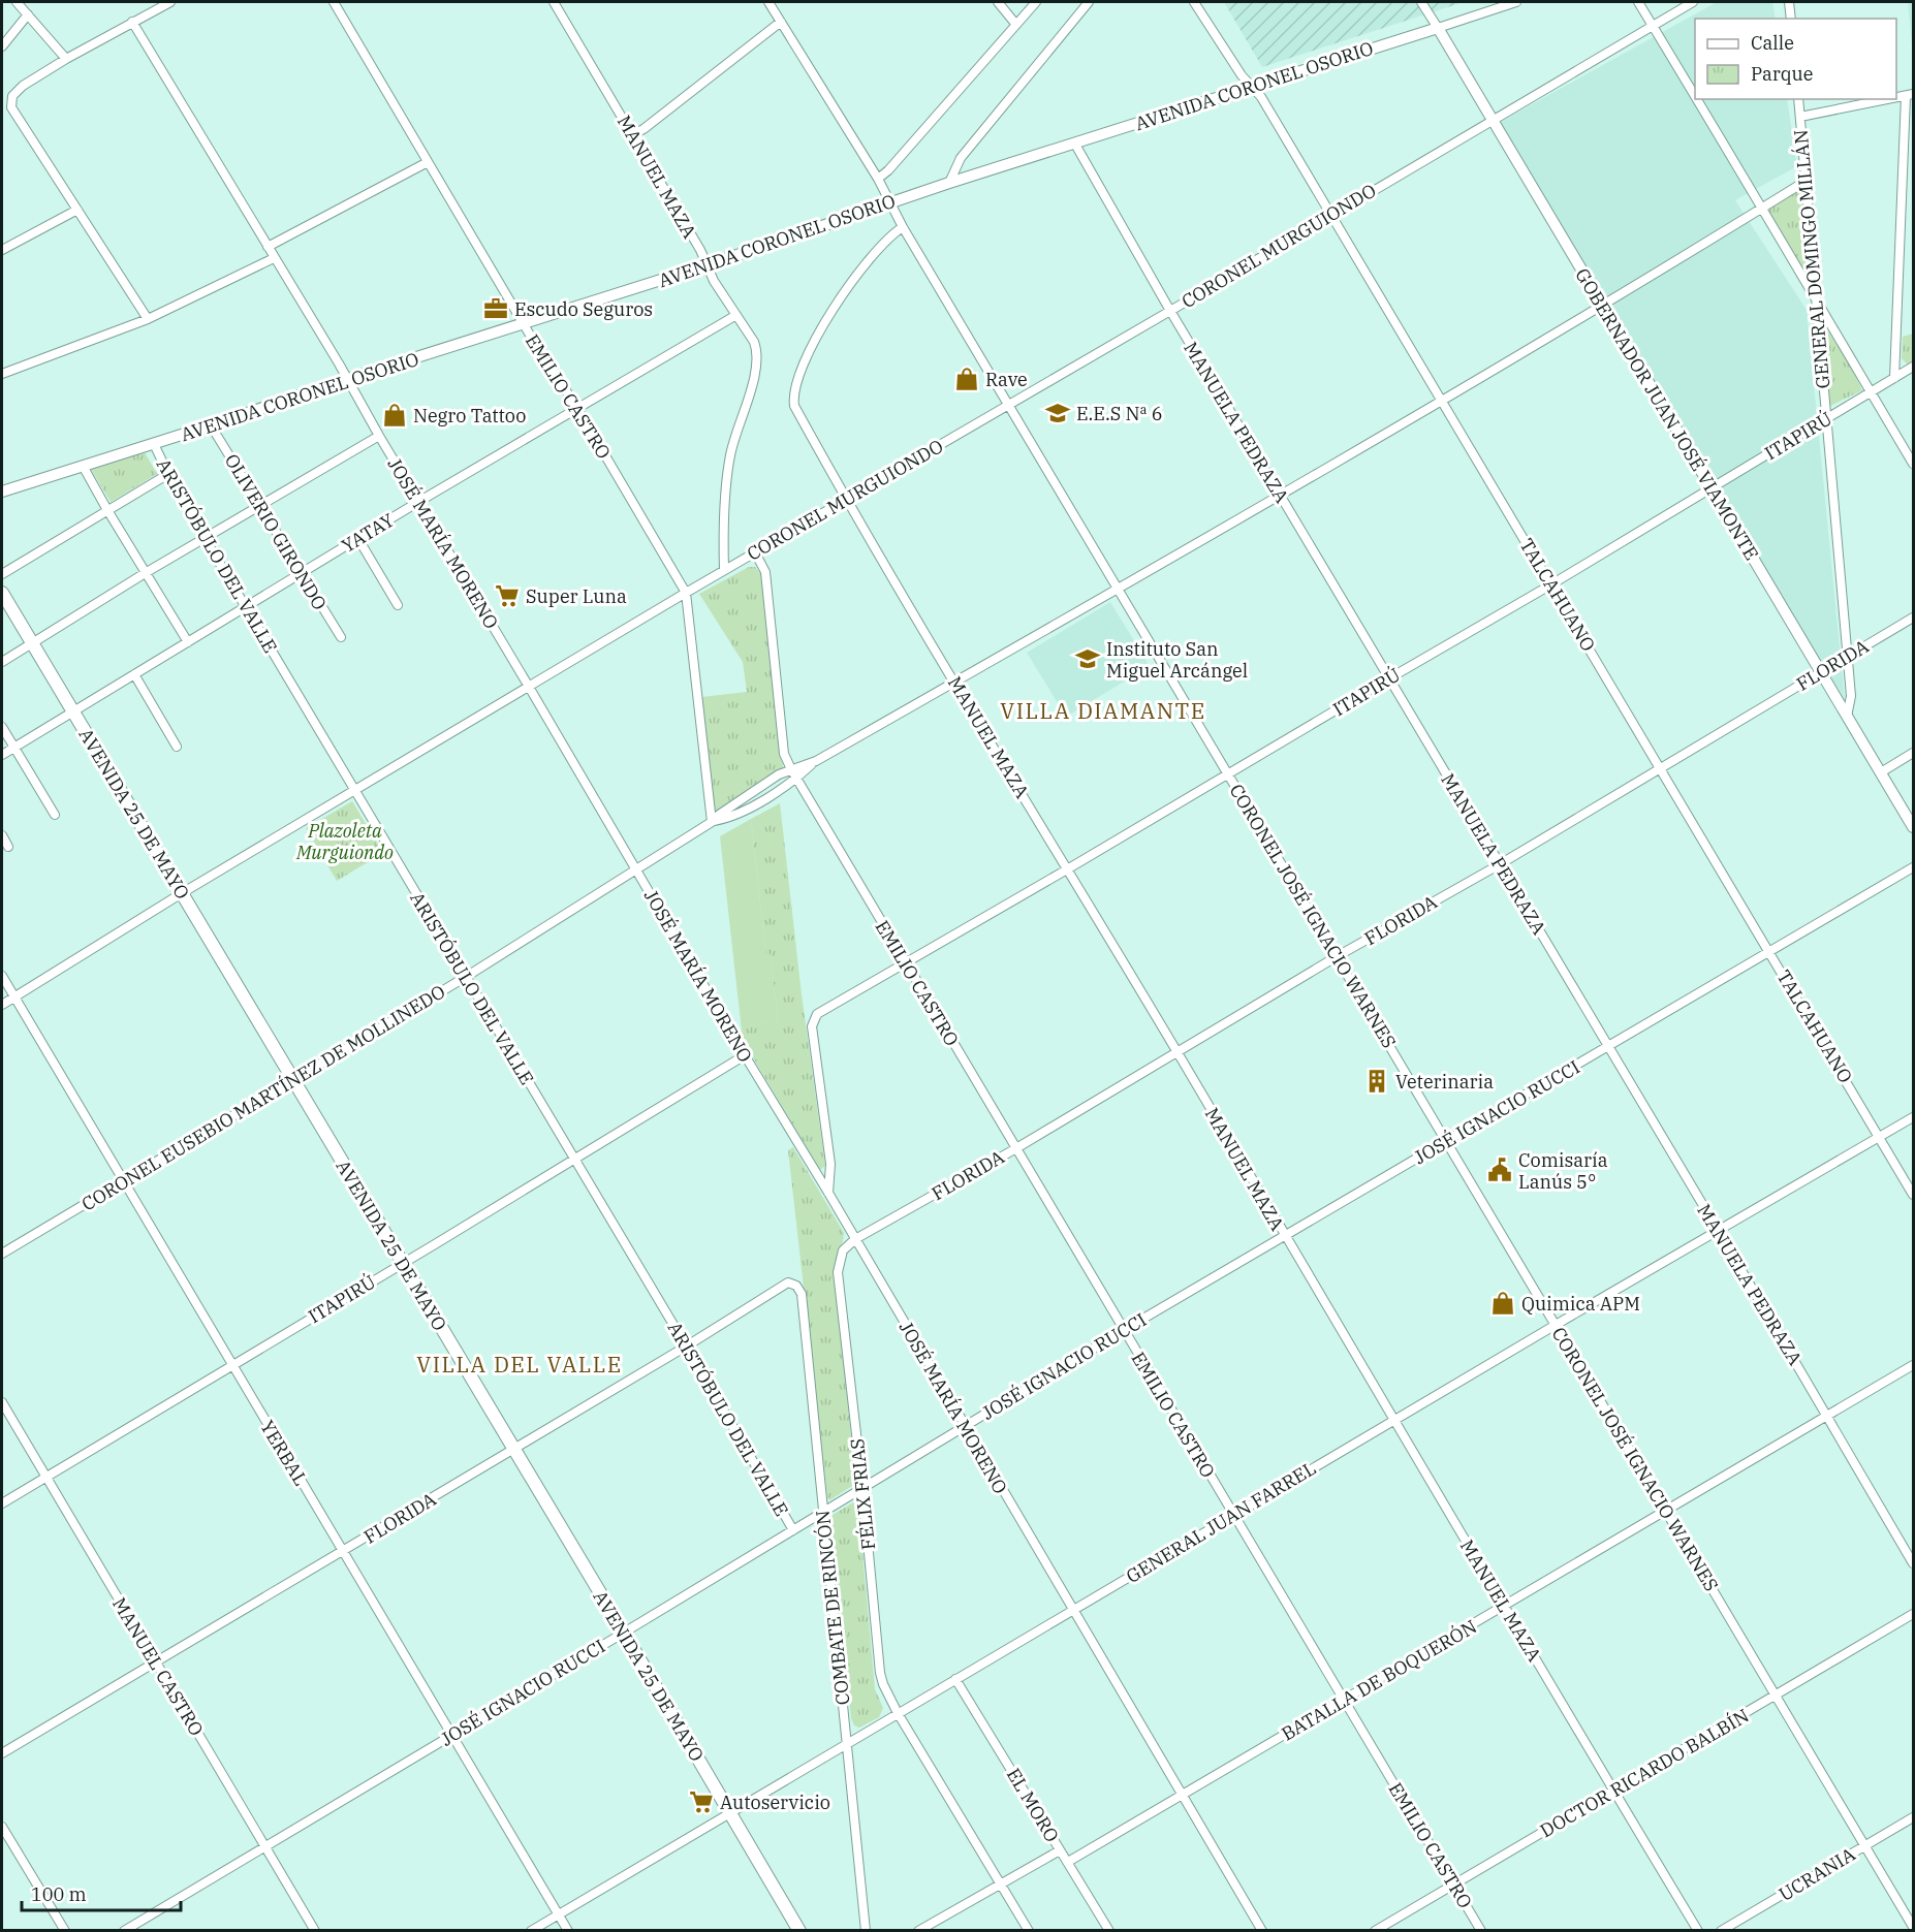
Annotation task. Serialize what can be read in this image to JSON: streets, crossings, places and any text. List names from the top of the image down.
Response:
{
  "streets": {
    "main road": ["AVENIDA 25 DE MAYO"],
    "street": [
      "AVENIDA CORONEL OSORIO",
      "MANUEL MAZA",
      "CORONEL MURGUIONDO",
      "GENERAL DOMINGO MILLÁN",
      "EMILIO CASTRO",
      "GOBERNADOR JUAN JOSÉ VIAMONTE",
      "MANUELA PEDRAZA",
      "ITAPIRÚ",
      "OLIVERIO GIRONDO",
      "YATAY",
      "JOSÉ MARÍA MORENO",
      "ARISTÓBULO DEL VALLE",
      "TALCAHUANO",
      "FLORIDA",
      "CORONEL JOSÉ IGNACIO WARNES",
      "CORONEL EUSEBIO MARTÍNEZ DE MOLLINEDO",
      "JOSÉ IGNACIO RUCCI",
      "YERBAL",
      "FÉLIX FRIAS",
      "GENERAL JUAN FARREL",
      "COMBATE DE RINCÓN",
      "MANUEL CASTRO",
      "BATALLA DE BOQUERÓN",
      "DOCTOR RICARDO BALBÍN",
      "EL MORO",
      "UCRANIA"
    ]
  },
  "crossings": [
    ["AVENIDA CORONEL OSORIO", "MANUEL MAZA"],
    ["AVENIDA CORONEL OSORIO", "EMILIO CASTRO"],
    ["AVENIDA CORONEL OSORIO", "GOBERNADOR JUAN JOSÉ VIAMONTE"],
    ["AVENIDA CORONEL OSORIO", "MANUELA PEDRAZA"],
    ["AVENIDA CORONEL OSORIO", "OLIVERIO GIRONDO"],
    ["AVENIDA CORONEL OSORIO", "JOSÉ MARÍA MORENO"],
    ["AVENIDA CORONEL OSORIO", "ARISTÓBULO DEL VALLE"],
    ["AVENIDA CORONEL OSORIO", "TALCAHUANO"],
    ["AVENIDA CORONEL OSORIO", "CORONEL JOSÉ IGNACIO WARNES"],
    ["MANUEL MAZA", "CORONEL MURGUIONDO"],
    ["MANUEL MAZA", "ITAPIRÚ"],
    ["MANUEL MAZA", "YATAY"],
    ["MANUEL MAZA", "FLORIDA"],
    ["MANUEL MAZA", "CORONEL JOSÉ IGNACIO WARNES"],
    ["MANUEL MAZA", "CORONEL EUSEBIO MARTÍNEZ DE MOLLINEDO"],
    ["MANUEL MAZA", "JOSÉ IGNACIO RUCCI"],
    ["MANUEL MAZA", "GENERAL JUAN FARREL"],
    ["MANUEL MAZA", "BATALLA DE BOQUERÓN"],
    ["MANUEL MAZA", "DOCTOR RICARDO BALBÍN"],
    ["CORONEL MURGUIONDO", "EMILIO CASTRO"],
    ["CORONEL MURGUIONDO", "GOBERNADOR JUAN JOSÉ VIAMONTE"],
    ["CORONEL MURGUIONDO", "MANUELA PEDRAZA"],
    ["CORONEL MURGUIONDO", "JOSÉ MARÍA MORENO"],
    ["CORONEL MURGUIONDO", "ARISTÓBULO DEL VALLE"],
    ["CORONEL MURGUIONDO", "TALCAHUANO"],
    ["CORONEL MURGUIONDO", "AVENIDA 25 DE MAYO"],
    ["CORONEL MURGUIONDO", "CORONEL JOSÉ IGNACIO WARNES"],
    ["CORONEL MURGUIONDO", "YERBAL"],
    ["GENERAL DOMINGO MILLÁN", "GOBERNADOR JUAN JOSÉ VIAMONTE"],
    ["GENERAL DOMINGO MILLÁN", "ITAPIRÚ"],
    ["GENERAL DOMINGO MILLÁN", "FLORIDA"],
    ["GENERAL DOMINGO MILLÁN", "CORONEL EUSEBIO MARTÍNEZ DE MOLLINEDO"],
    ["EMILIO CASTRO", "ITAPIRÚ"],
    ["EMILIO CASTRO", "YATAY"],
    ["EMILIO CASTRO", "FLORIDA"],
    ["EMILIO CASTRO", "CORONEL EUSEBIO MARTÍNEZ DE MOLLINEDO"],
    ["EMILIO CASTRO", "JOSÉ IGNACIO RUCCI"],
    ["EMILIO CASTRO", "GENERAL JUAN FARREL"],
    ["EMILIO CASTRO", "BATALLA DE BOQUERÓN"],
    ["EMILIO CASTRO", "DOCTOR RICARDO BALBÍN"],
    ["GOBERNADOR JUAN JOSÉ VIAMONTE", "ITAPIRÚ"],
    ["GOBERNADOR JUAN JOSÉ VIAMONTE", "FLORIDA"],
    ["GOBERNADOR JUAN JOSÉ VIAMONTE", "CORONEL EUSEBIO MARTÍNEZ DE MOLLINEDO"],
    ["MANUELA PEDRAZA", "ITAPIRÚ"],
    ["MANUELA PEDRAZA", "FLORIDA"],
    ["MANUELA PEDRAZA", "CORONEL EUSEBIO MARTÍNEZ DE MOLLINEDO"],
    ["MANUELA PEDRAZA", "JOSÉ IGNACIO RUCCI"],
    ["MANUELA PEDRAZA", "GENERAL JUAN FARREL"],
    ["MANUELA PEDRAZA", "BATALLA DE BOQUERÓN"],
    ["ITAPIRÚ", "JOSÉ MARÍA MORENO"],
    ["ITAPIRÚ", "ARISTÓBULO DEL VALLE"],
    ["ITAPIRÚ", "TALCAHUANO"],
    ["ITAPIRÚ", "AVENIDA 25 DE MAYO"],
    ["ITAPIRÚ", "CORONEL JOSÉ IGNACIO WARNES"],
    ["ITAPIRÚ", "YERBAL"],
    ["ITAPIRÚ", "MANUEL CASTRO"],
    ["OLIVERIO GIRONDO", "YATAY"],
    ["YATAY", "JOSÉ MARÍA MORENO"],
    ["YATAY", "ARISTÓBULO DEL VALLE"],
    ["YATAY", "AVENIDA 25 DE MAYO"],
    ["JOSÉ MARÍA MORENO", "FLORIDA"],
    ["JOSÉ MARÍA MORENO", "CORONEL EUSEBIO MARTÍNEZ DE MOLLINEDO"],
    ["JOSÉ MARÍA MORENO", "JOSÉ IGNACIO RUCCI"],
    ["JOSÉ MARÍA MORENO", "GENERAL JUAN FARREL"],
    ["JOSÉ MARÍA MORENO", "BATALLA DE BOQUERÓN"],
    ["ARISTÓBULO DEL VALLE", "FLORIDA"],
    ["ARISTÓBULO DEL VALLE", "CORONEL EUSEBIO MARTÍNEZ DE MOLLINEDO"],
    ["ARISTÓBULO DEL VALLE", "JOSÉ IGNACIO RUCCI"],
    ["TALCAHUANO", "FLORIDA"],
    ["TALCAHUANO", "CORONEL EUSEBIO MARTÍNEZ DE MOLLINEDO"],
    ["TALCAHUANO", "JOSÉ IGNACIO RUCCI"],
    ["TALCAHUANO", "GENERAL JUAN FARREL"],
    ["FLORIDA", "AVENIDA 25 DE MAYO"],
    ["FLORIDA", "CORONEL JOSÉ IGNACIO WARNES"],
    ["FLORIDA", "YERBAL"],
    ["FLORIDA", "FÉLIX FRIAS"],
    ["FLORIDA", "COMBATE DE RINCÓN"],
    ["FLORIDA", "MANUEL CASTRO"],
    ["AVENIDA 25 DE MAYO", "CORONEL EUSEBIO MARTÍNEZ DE MOLLINEDO"],
    ["AVENIDA 25 DE MAYO", "JOSÉ IGNACIO RUCCI"],
    ["AVENIDA 25 DE MAYO", "GENERAL JUAN FARREL"],
    ["CORONEL JOSÉ IGNACIO WARNES", "CORONEL EUSEBIO MARTÍNEZ DE MOLLINEDO"],
    ["CORONEL JOSÉ IGNACIO WARNES", "JOSÉ IGNACIO RUCCI"],
    ["CORONEL JOSÉ IGNACIO WARNES", "GENERAL JUAN FARREL"],
    ["CORONEL JOSÉ IGNACIO WARNES", "BATALLA DE BOQUERÓN"],
    ["CORONEL JOSÉ IGNACIO WARNES", "DOCTOR RICARDO BALBÍN"],
    ["CORONEL JOSÉ IGNACIO WARNES", "UCRANIA"],
    ["CORONEL EUSEBIO MARTÍNEZ DE MOLLINEDO", "YERBAL"],
    ["JOSÉ IGNACIO RUCCI", "YERBAL"],
    ["JOSÉ IGNACIO RUCCI", "FÉLIX FRIAS"],
    ["JOSÉ IGNACIO RUCCI", "COMBATE DE RINCÓN"],
    ["JOSÉ IGNACIO RUCCI", "MANUEL CASTRO"],
    ["YERBAL", "GENERAL JUAN FARREL"],
    ["FÉLIX FRIAS", "GENERAL JUAN FARREL"],
    ["GENERAL JUAN FARREL", "COMBATE DE RINCÓN"],
    ["GENERAL JUAN FARREL", "EL MORO"],
    ["BATALLA DE BOQUERÓN", "EL MORO"]
  ],
  "districts": ["VILLA DIAMANTE", "VILLA DEL VALLE"],
  "parks": ["Plazoleta Murguiondo"],
  "places": {
    "office": ["Escudo Seguros"],
    "shop": ["Rave", "Negro Tattoo", "Quimica APM"],
    "school or university": ["E.E.S Nª 6", "Instituto San Miguel Arcángel"],
    "supermarket": ["Super Luna", "Autoservicio"],
    "building": ["Veterinaria"],
    "public building": ["Comisaría Lanús 5°"]
  },
  "legend": ["Calle", "Parque"],
  "scale_bar": "100 m"
}
